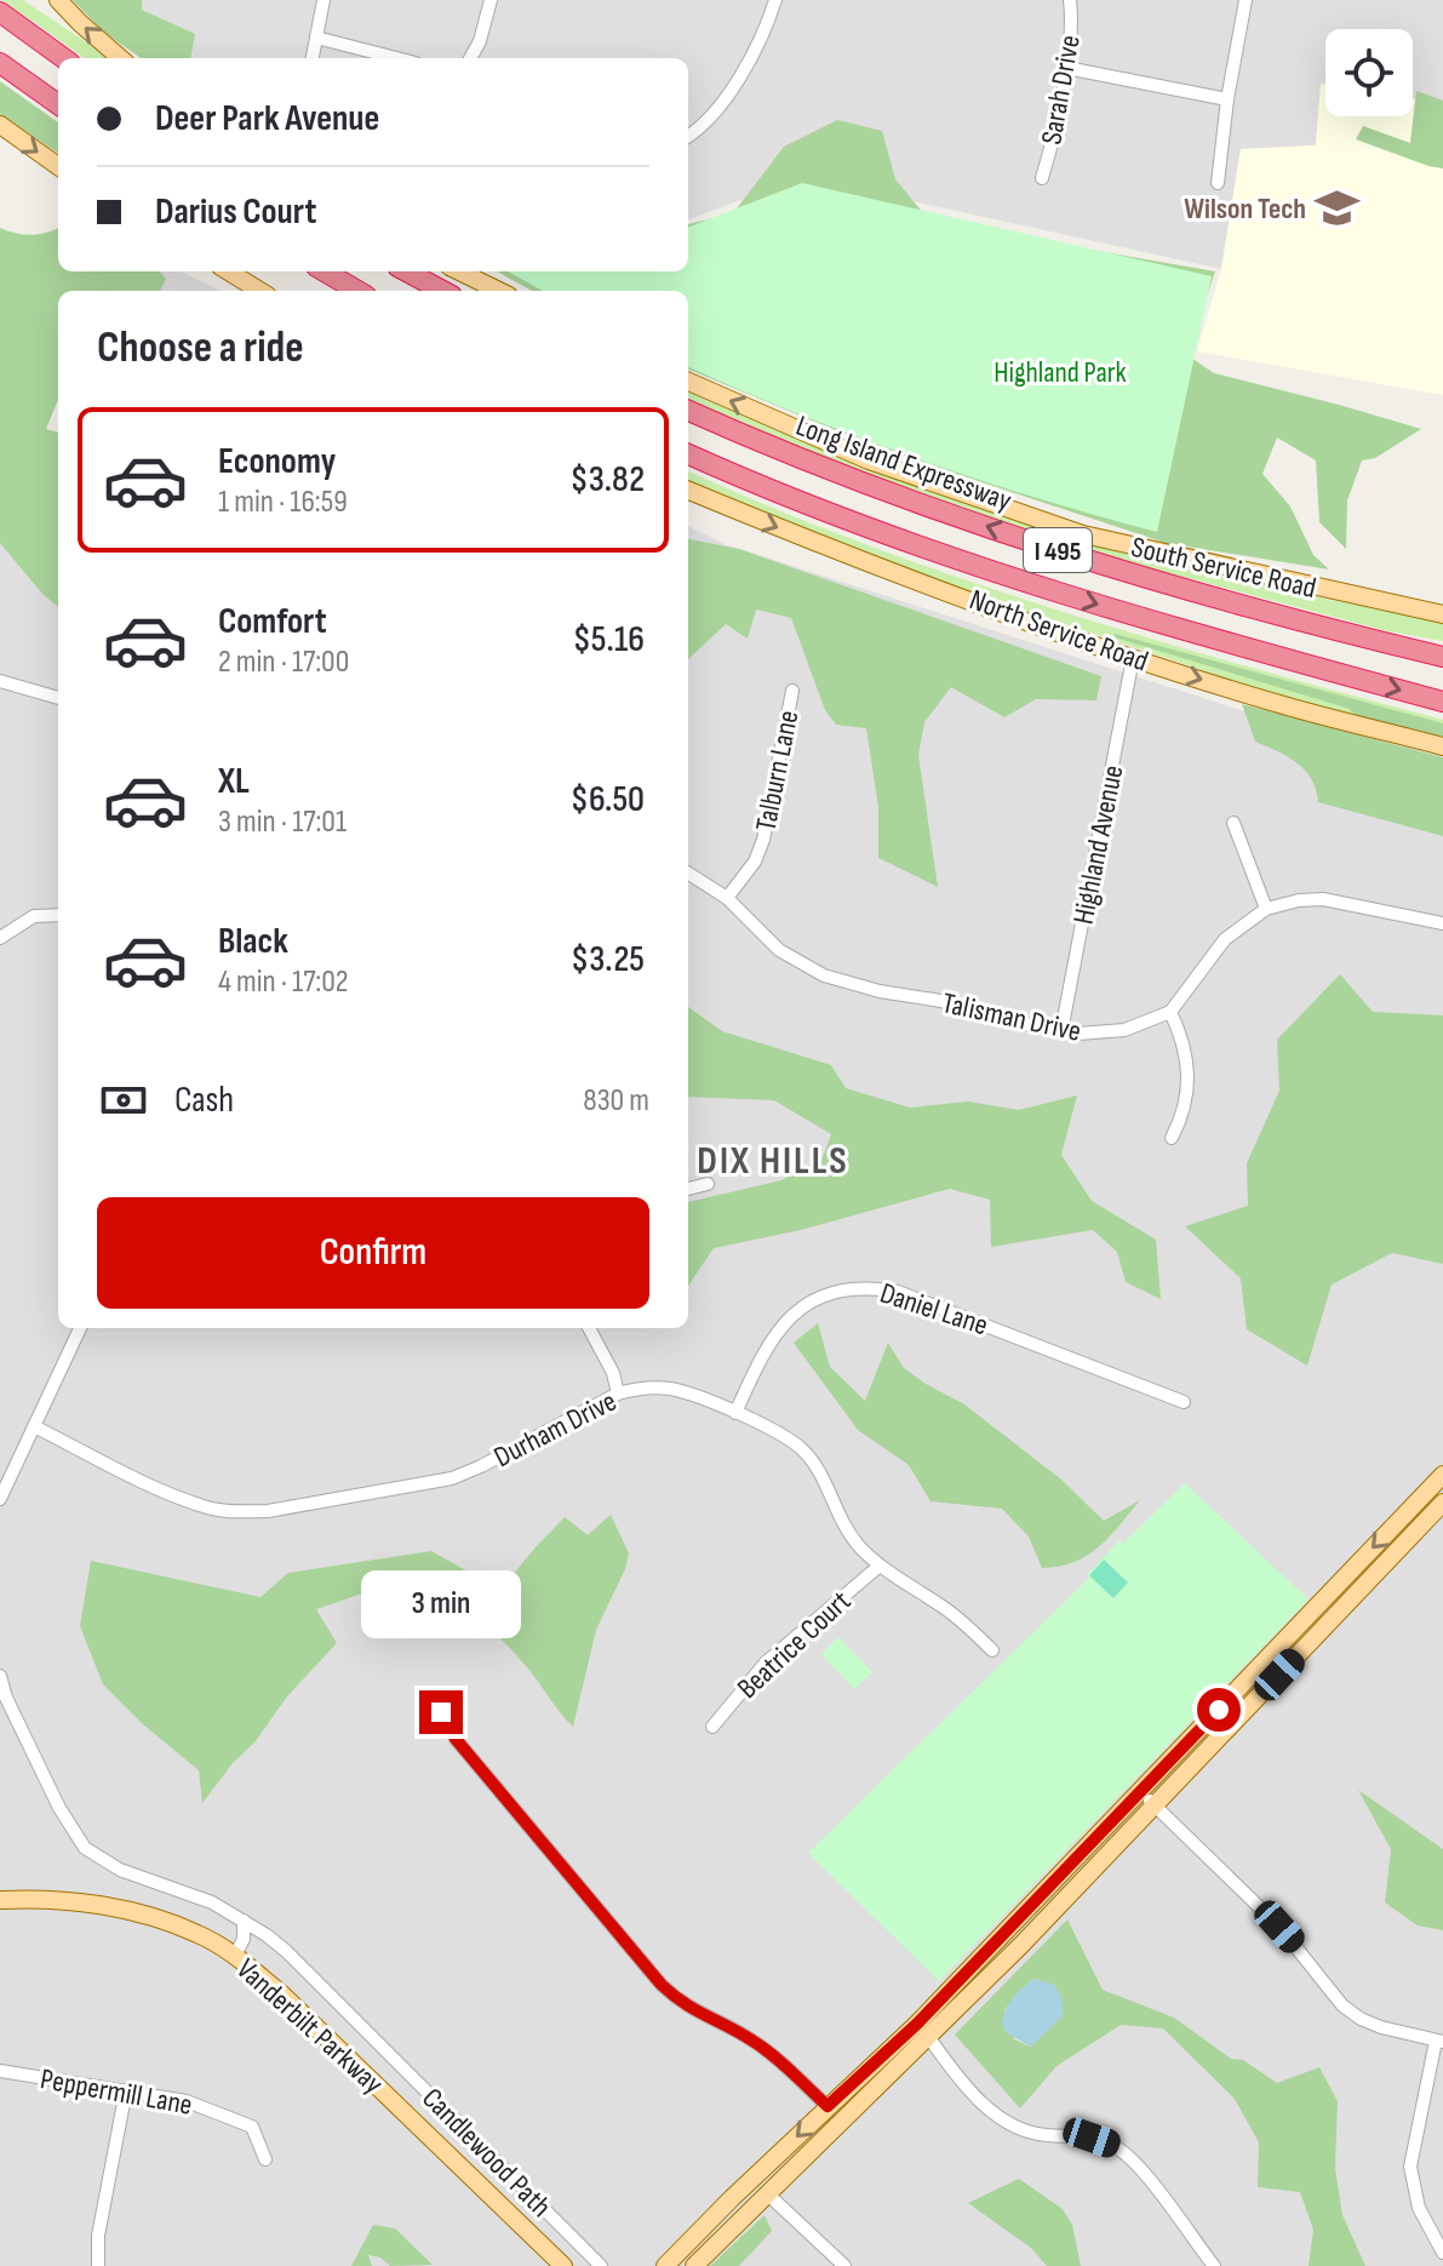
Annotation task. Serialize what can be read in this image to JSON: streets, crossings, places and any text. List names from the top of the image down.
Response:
{
  "streets": {
    "highway": ["Long Island Expressway", "I 495"],
    "main road": ["South Service Road", "North Service Road", "Vanderbilt Parkway"],
    "street": [
      "Sarah Drive",
      "Talburn Lane",
      "Highland Avenue",
      "Talisman Drive",
      "Daniel Lane",
      "Durham Drive",
      "Beatrice Court",
      "Peppermill Lane",
      "Candlewood Path"
    ]
  },
  "crossings": [
    ["North Service Road", "Highland Avenue"],
    ["Talburn Lane", "Talisman Drive"],
    ["Highland Avenue", "Talisman Drive"],
    ["Daniel Lane", "Durham Drive"],
    ["Durham Drive", "Beatrice Court"]
  ],
  "one_way": ["South Service Road", "North Service Road"],
  "districts": ["DIX HILLS"],
  "parks": ["Highland Park"],
  "places": {
    "school or university": ["Wilson Tech"]
  },
  "page": {
    "banner": ["Deer Park Avenue", "Darius Court"],
    "heading": "Choose a ride",
    "list": [
      {
        "name": "Economy",
        "note": "1 min · 16:59",
        "value": "$3.82"
      },
      {
        "name": "Comfort",
        "note": "2 min · 17:00",
        "value": "$5.16"
      },
      {
        "name": "XL",
        "note": "3 min · 17:01",
        "value": "$6.50"
      },
      {
        "name": "Black",
        "note": "4 min · 17:02",
        "value": "$3.25"
      }
    ],
    "pay": ["Cash", "830 m"],
    "buttons": "Confirm",
    "bubble": "3 min"
  }
}
